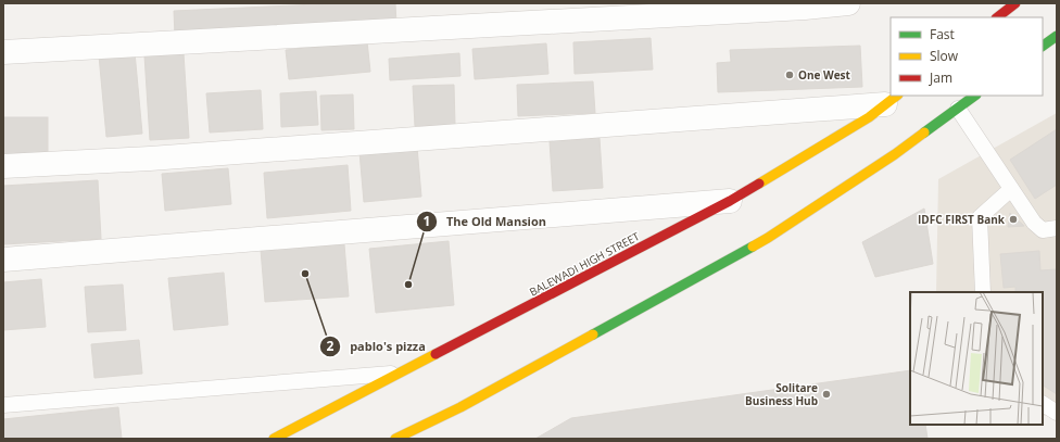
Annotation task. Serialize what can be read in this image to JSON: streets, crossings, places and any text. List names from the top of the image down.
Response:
{
  "streets": {
    "street": ["BALEWADI HIGH STREET"]
  },
  "places": [
    "One West",
    "IDFC FIRST Bank",
    "pablo's pizza",
    "The Old Mansion",
    "Solitare Business Hub"
  ],
  "legend": ["Fast", "Slow", "Jam"]
}
